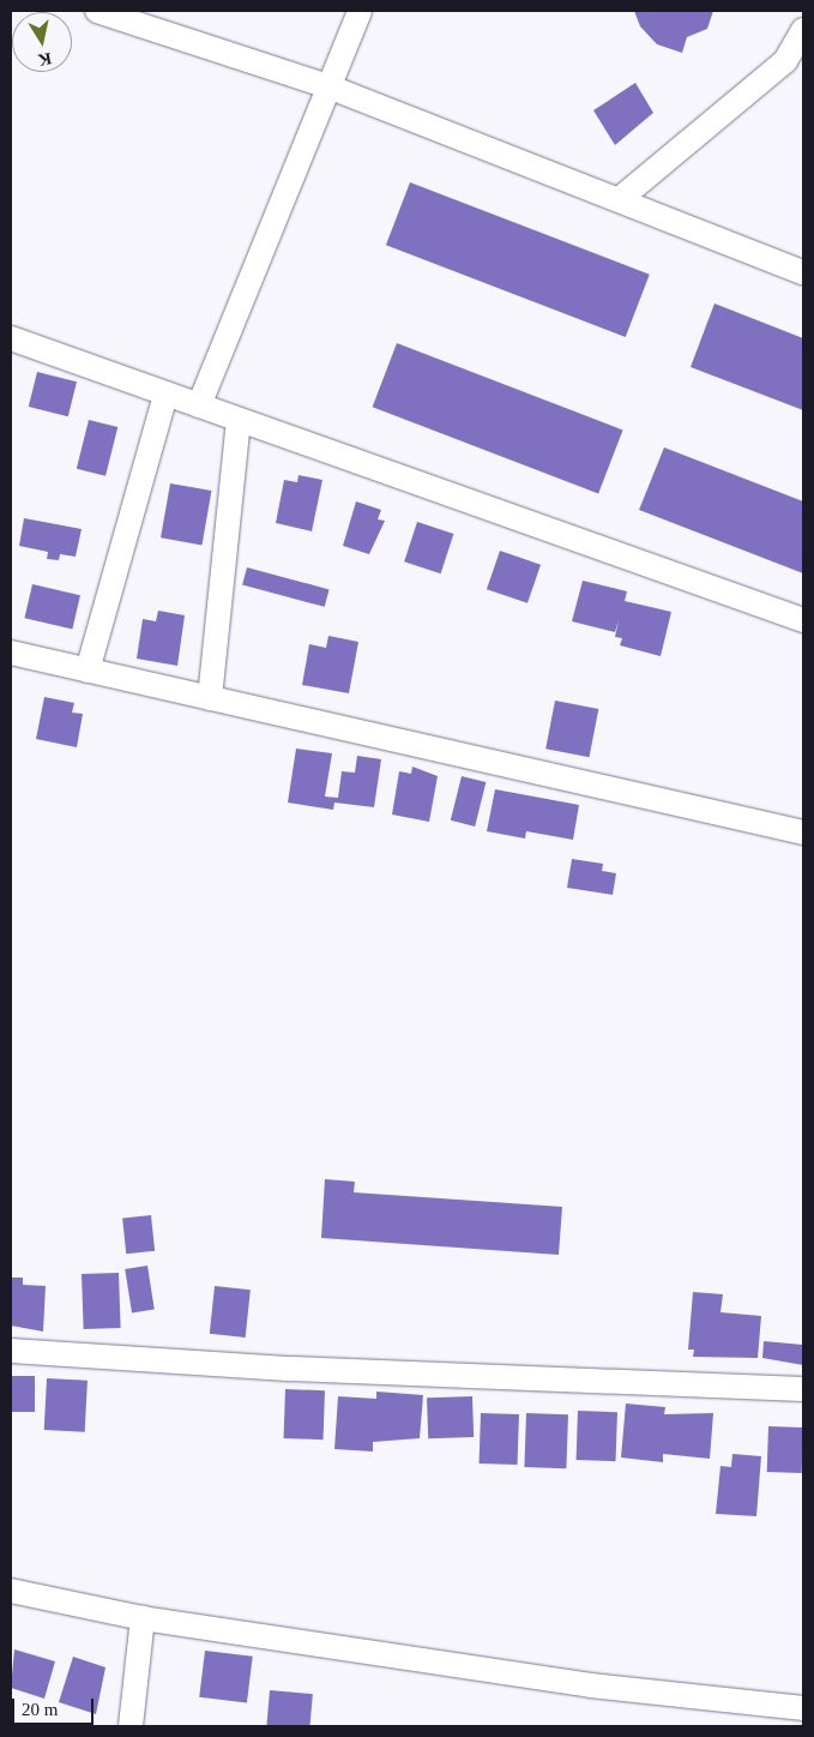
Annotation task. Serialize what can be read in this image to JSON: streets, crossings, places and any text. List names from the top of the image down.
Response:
{
  "scale_bar": "20 m",
  "north": "bottom"
}
